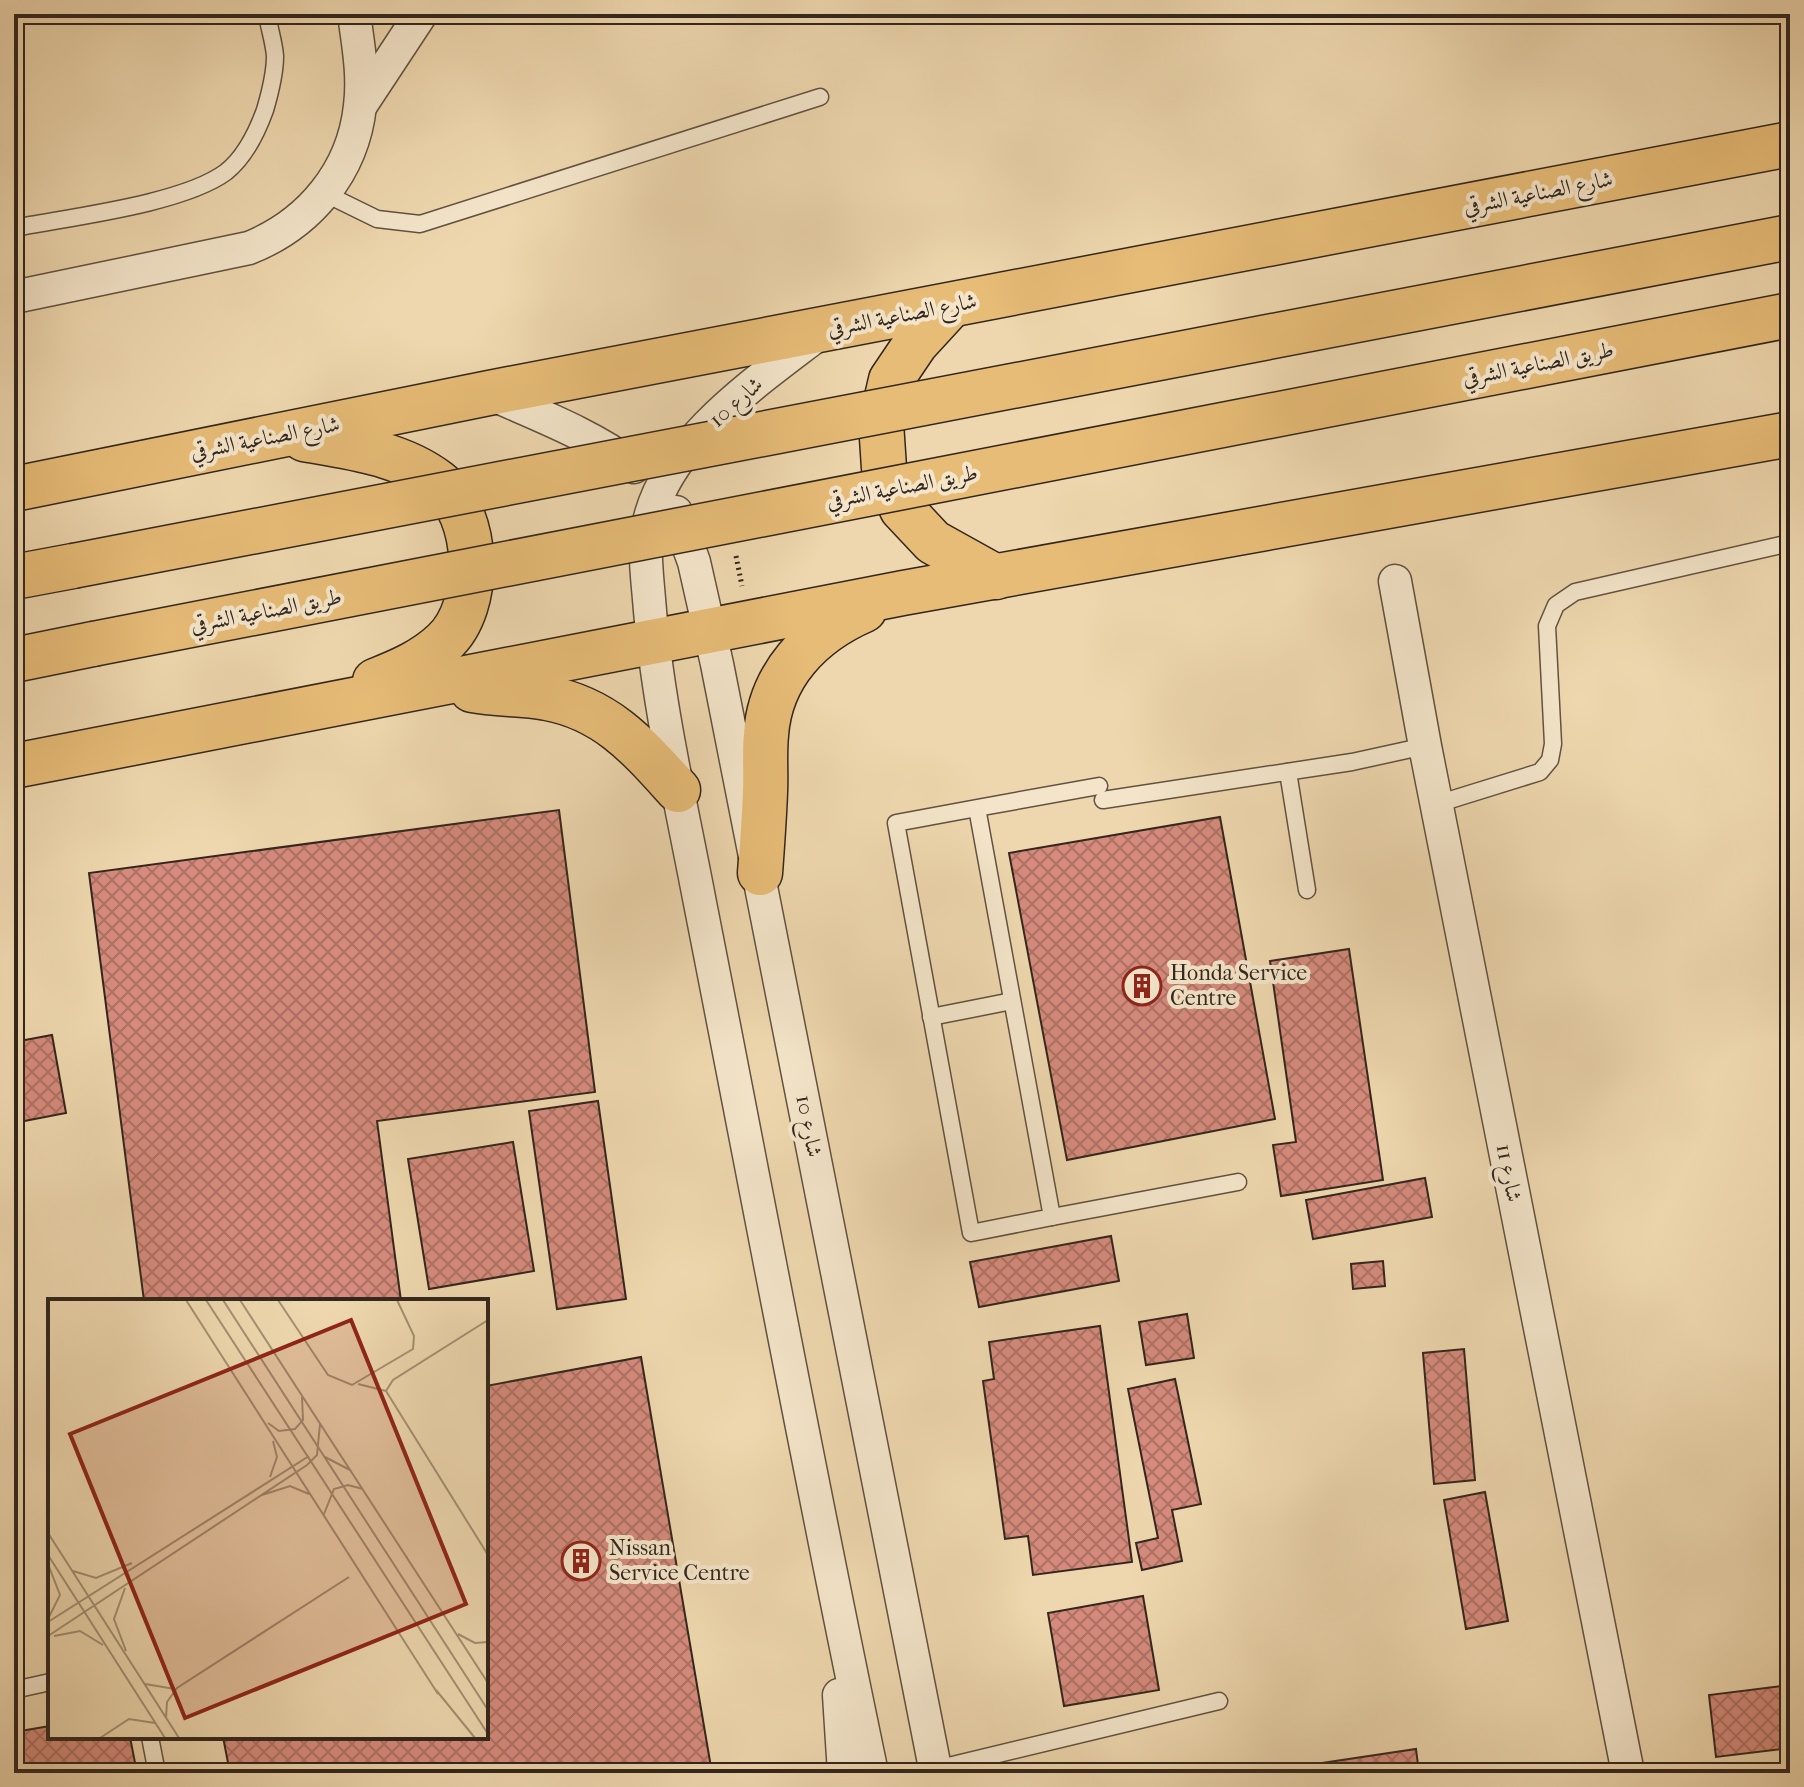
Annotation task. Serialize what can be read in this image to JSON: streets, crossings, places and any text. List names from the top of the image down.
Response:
{
  "streets": {
    "main road": ["شارع الصناعية الشرقي", "طريق الصناعية الشرقي"],
    "street": ["شارع 10", "شارع 11"]
  },
  "crossings": [
    ["شارع الصناعية الشرقي", "شارع 10"]
  ],
  "places": {
    "building": ["Honda Service Centre", "Nissan Service Centre"]
  }
}
